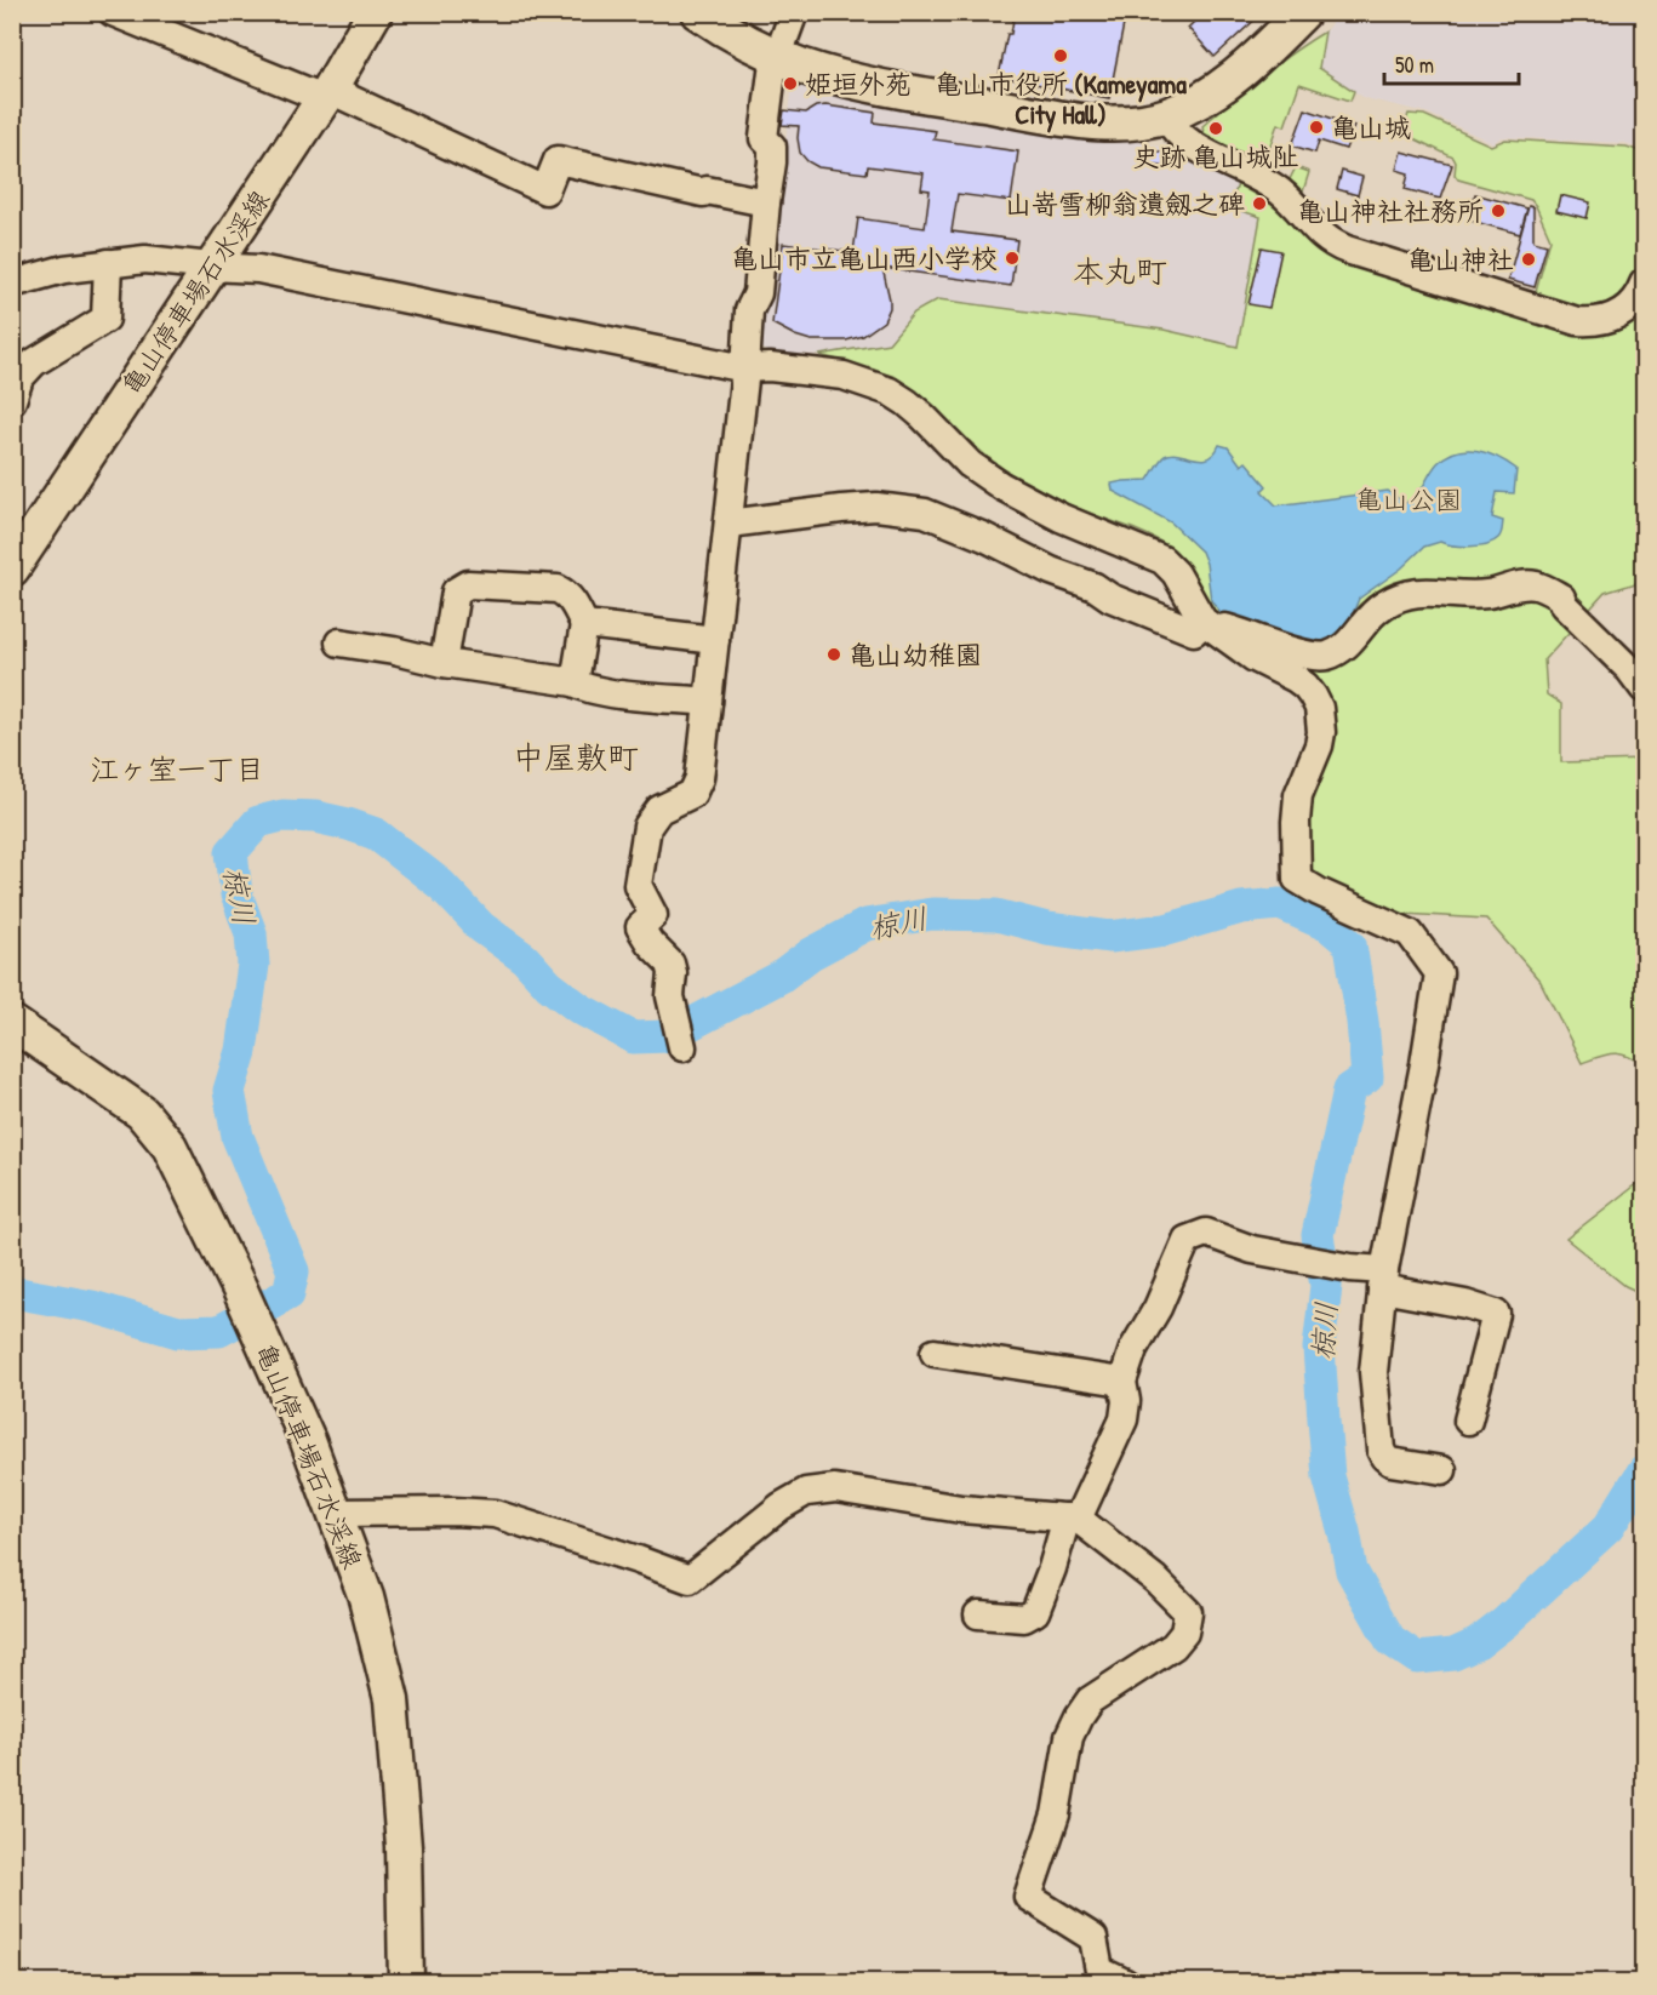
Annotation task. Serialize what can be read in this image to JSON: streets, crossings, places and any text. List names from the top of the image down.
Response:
{
  "streets": {
    "main road": ["亀山停車場石水渓線"]
  },
  "districts": ["本丸町", "中屋敷町", "江ヶ室一丁目"],
  "water": ["椋川"],
  "parks": ["亀山公園"],
  "places": [
    "亀山市役所 (Kameyama City Hall)",
    "姫垣外苑",
    "亀山城",
    "史跡 亀山城阯",
    "山嵜雪柳翁遺劔之碑",
    "亀山神社社務所",
    "亀山市立亀山西小学校",
    "亀山神社",
    "亀山幼稚園"
  ],
  "scale_bar": "50 m"
}
